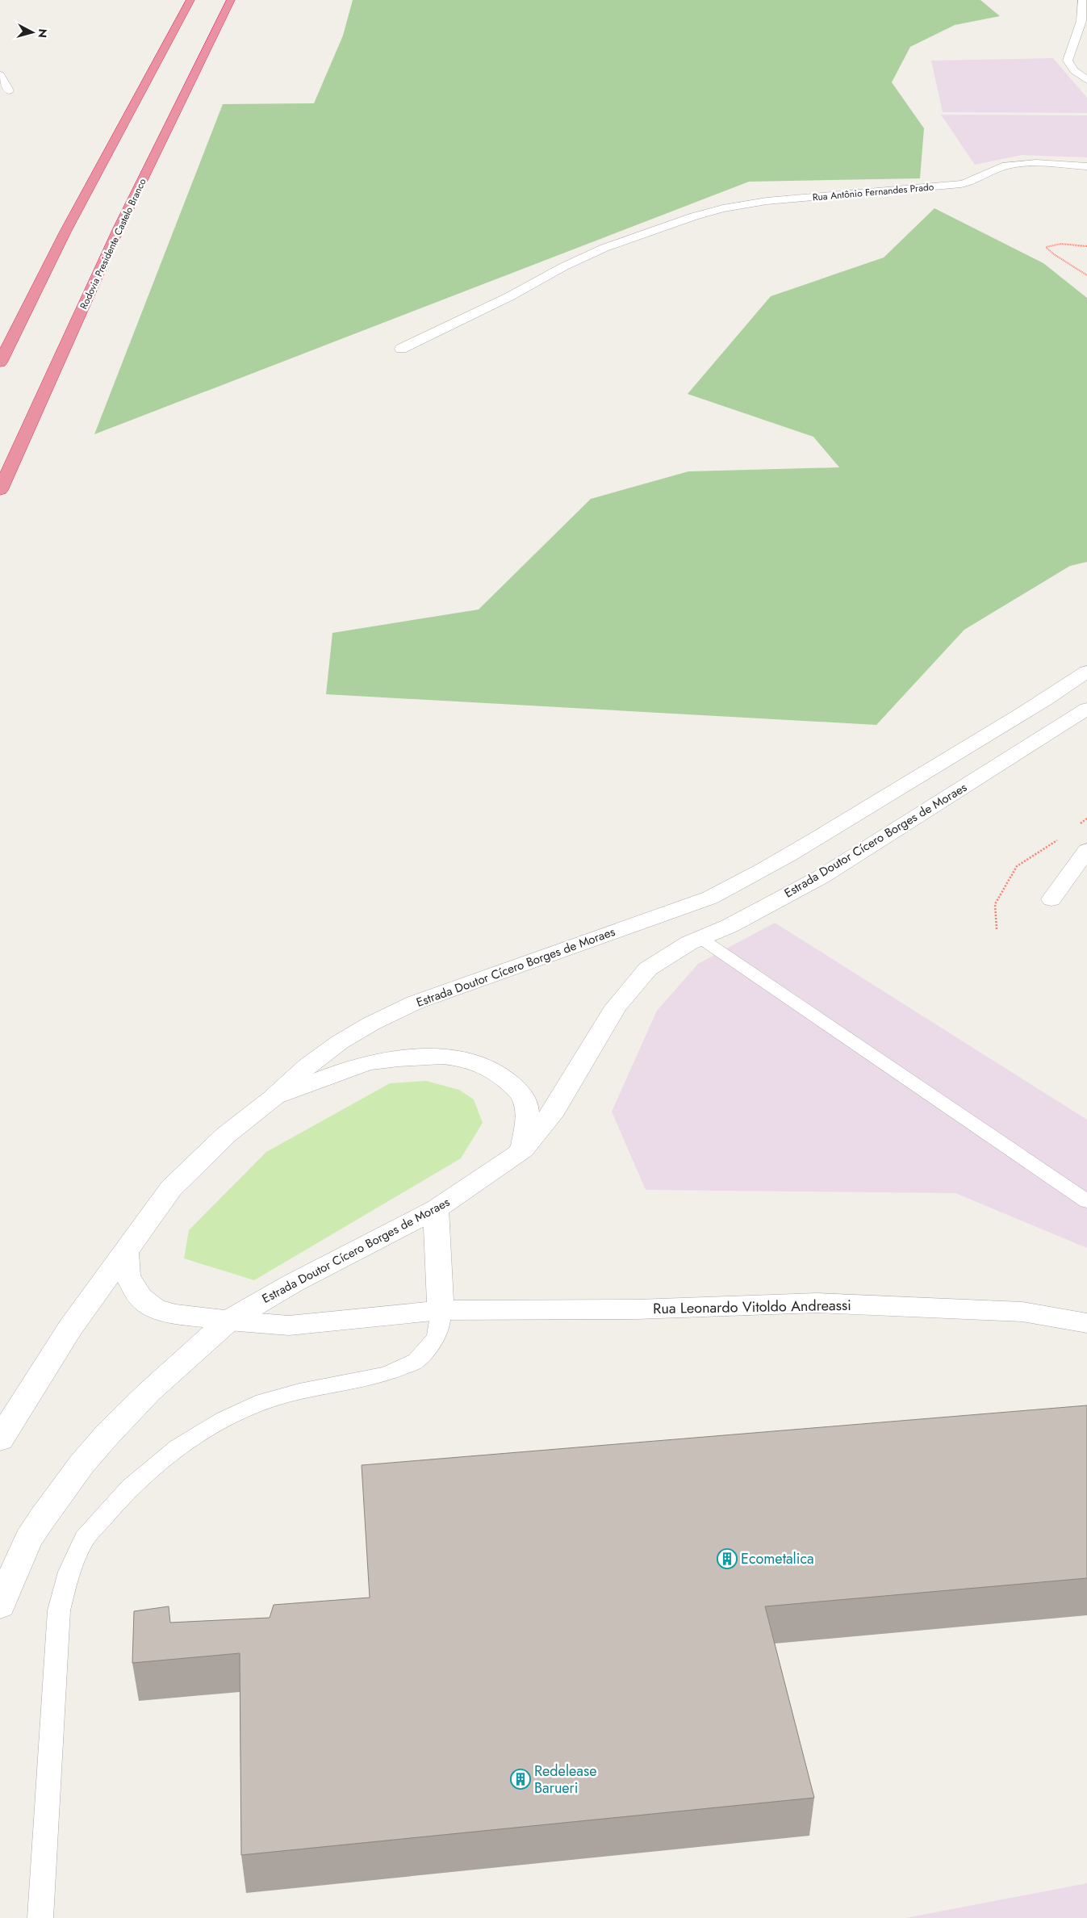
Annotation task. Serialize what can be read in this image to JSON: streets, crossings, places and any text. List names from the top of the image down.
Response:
{
  "streets": {
    "highway": ["Rodovia Presidente Castelo Branco"],
    "street": ["Rua Antônio Fernandes Prado", "Estrada Doutor Cícero Borges de Moraes", "Rua Leonardo Vitoldo Andreassi"]
  },
  "crossings": [
    ["Estrada Doutor Cícero Borges de Moraes", "Rua Leonardo Vitoldo Andreassi"]
  ],
  "places": {
    "building": ["Ecometalica", "Redelease Barueri"]
  },
  "north": "right"
}
